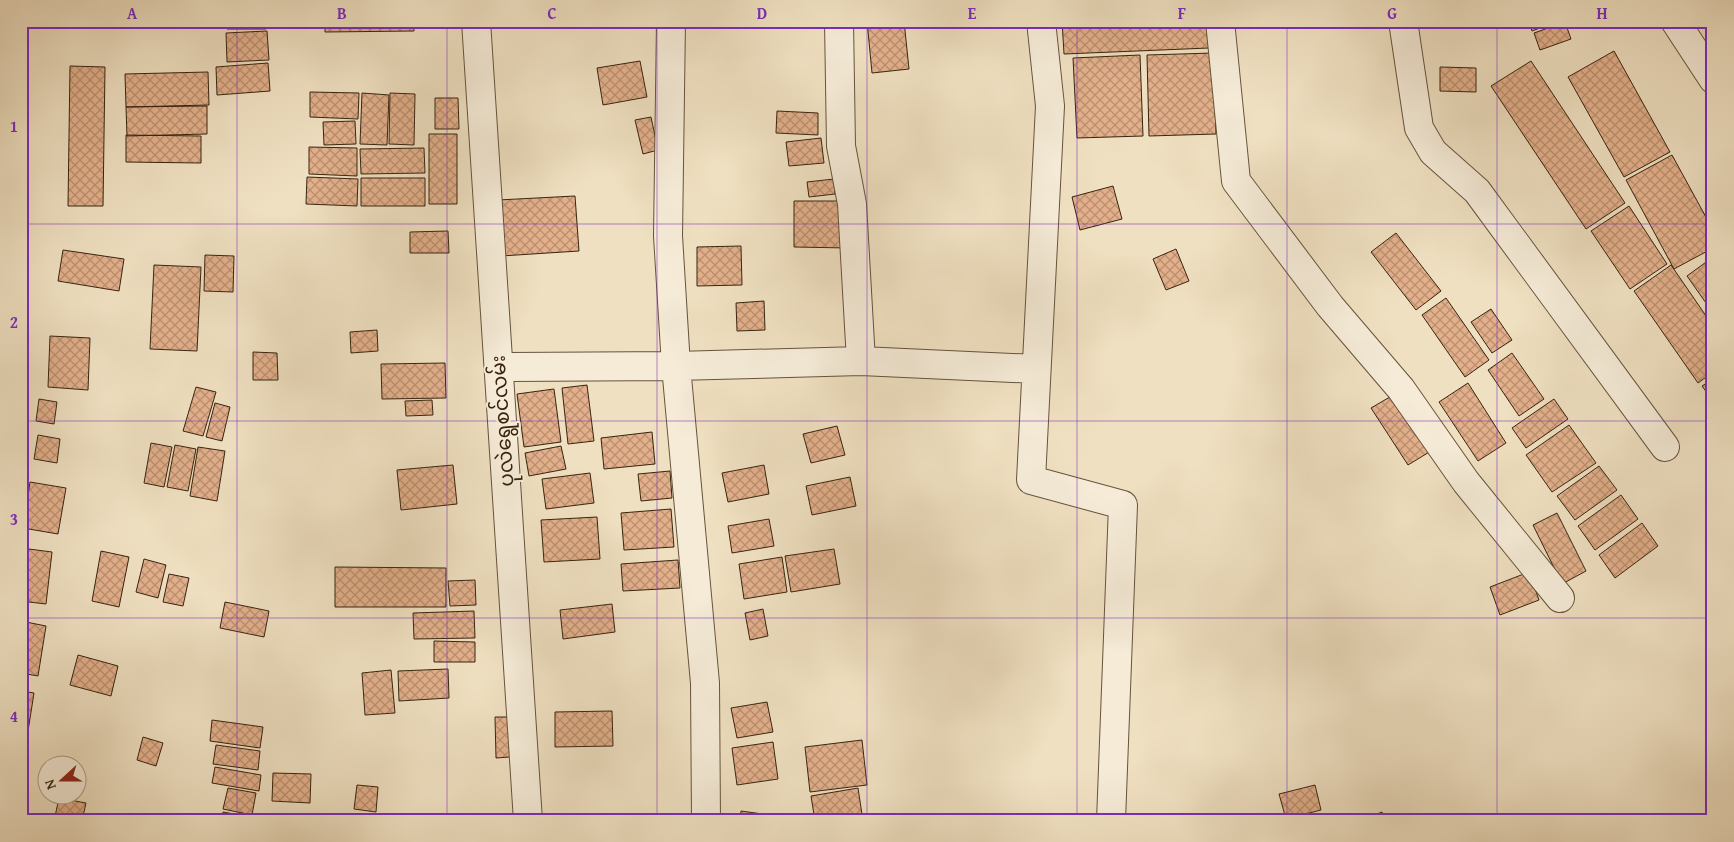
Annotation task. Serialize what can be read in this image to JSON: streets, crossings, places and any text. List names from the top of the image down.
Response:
{
  "streets": {
    "street": ["ပုလဲရွေစင်လမ်း"]
  },
  "north": "left",
  "grid": {
    "columns": [
      "A",
      "B",
      "C",
      "D",
      "E",
      "F",
      "G",
      "H"
    ],
    "rows": [
      "1",
      "2",
      "3",
      "4"
    ]
  }
}
